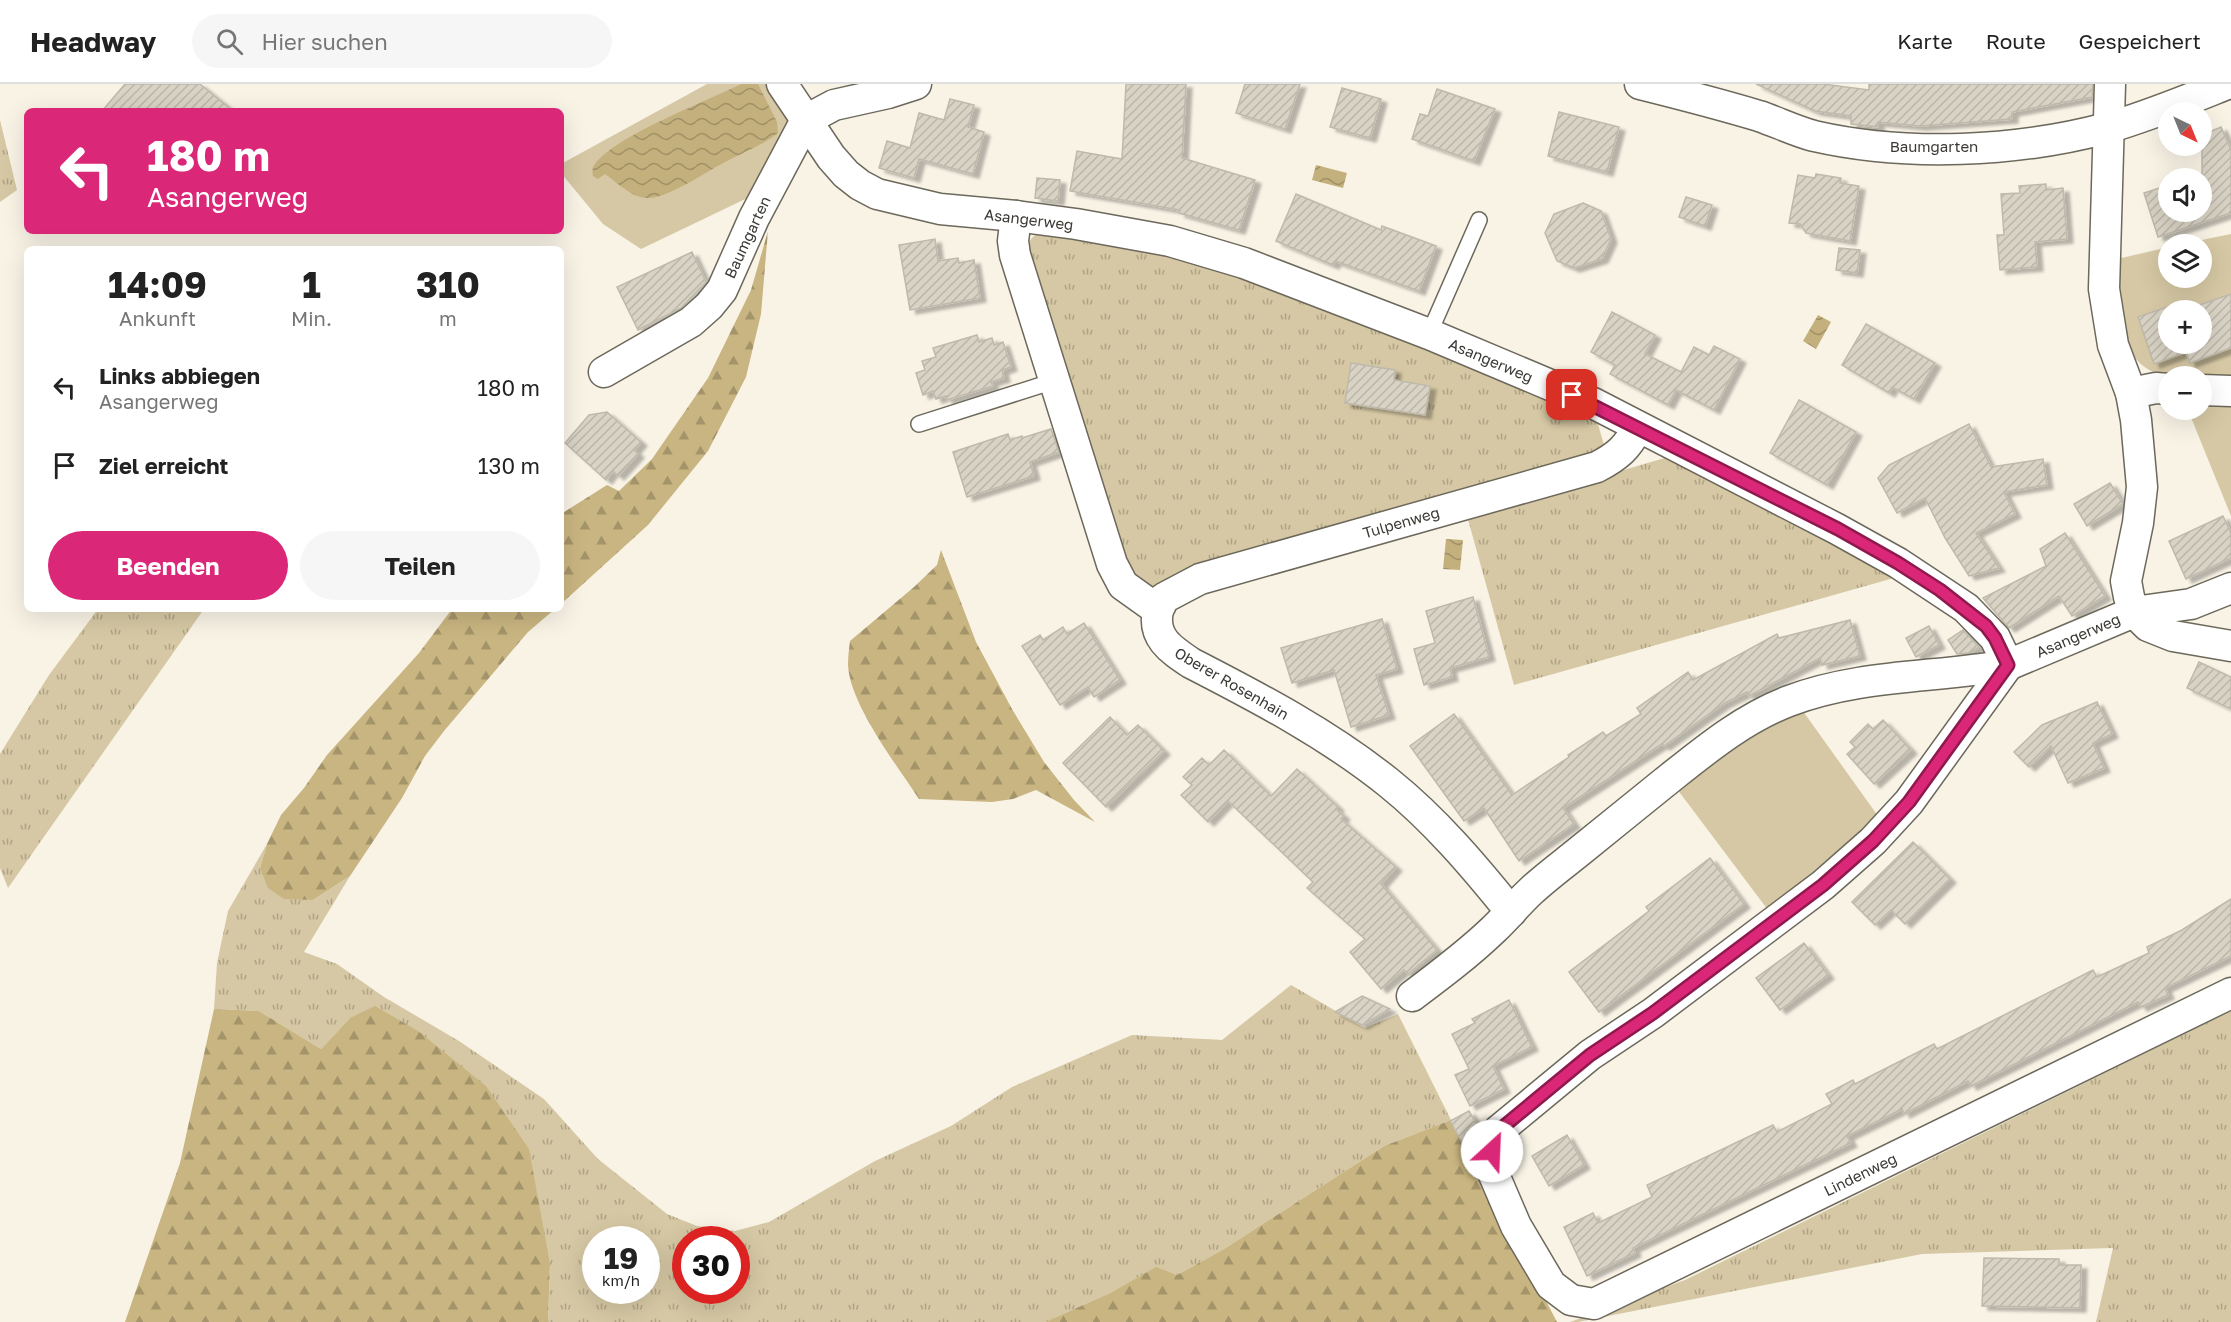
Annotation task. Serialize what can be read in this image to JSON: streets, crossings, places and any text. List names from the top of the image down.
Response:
{
  "streets": {
    "street": [
      "Baumgarten",
      "Asangerweg",
      "Tulpenweg",
      "Oberer Rosenhain",
      "Lindenweg"
    ]
  },
  "crossings": [
    ["Baumgarten", "Asangerweg"],
    ["Asangerweg", "Tulpenweg"],
    ["Asangerweg", "Lindenweg"],
    ["Tulpenweg", "Oberer Rosenhain"]
  ],
  "north": "bottom right",
  "page": {
    "header": "Headway",
    "search": "Hier suchen",
    "nav": ["Karte", "Route", "Gespeichert"],
    "map_buttons": ["+", "−"],
    "turn": ["180 m", "Asangerweg"],
    "eta": [
      "14:09",
      "Ankunft",
      "1",
      "Min.",
      "310",
      "m"
    ],
    "list": [
      {
        "name": "Links abbiegen",
        "note": "Asangerweg",
        "value": "180 m"
      },
      {
        "name": "Ziel erreicht",
        "value": "130 m"
      }
    ],
    "buttons": ["Beenden", "Teilen"],
    "speed": "19 km/h",
    "limit": "30"
  }
}
